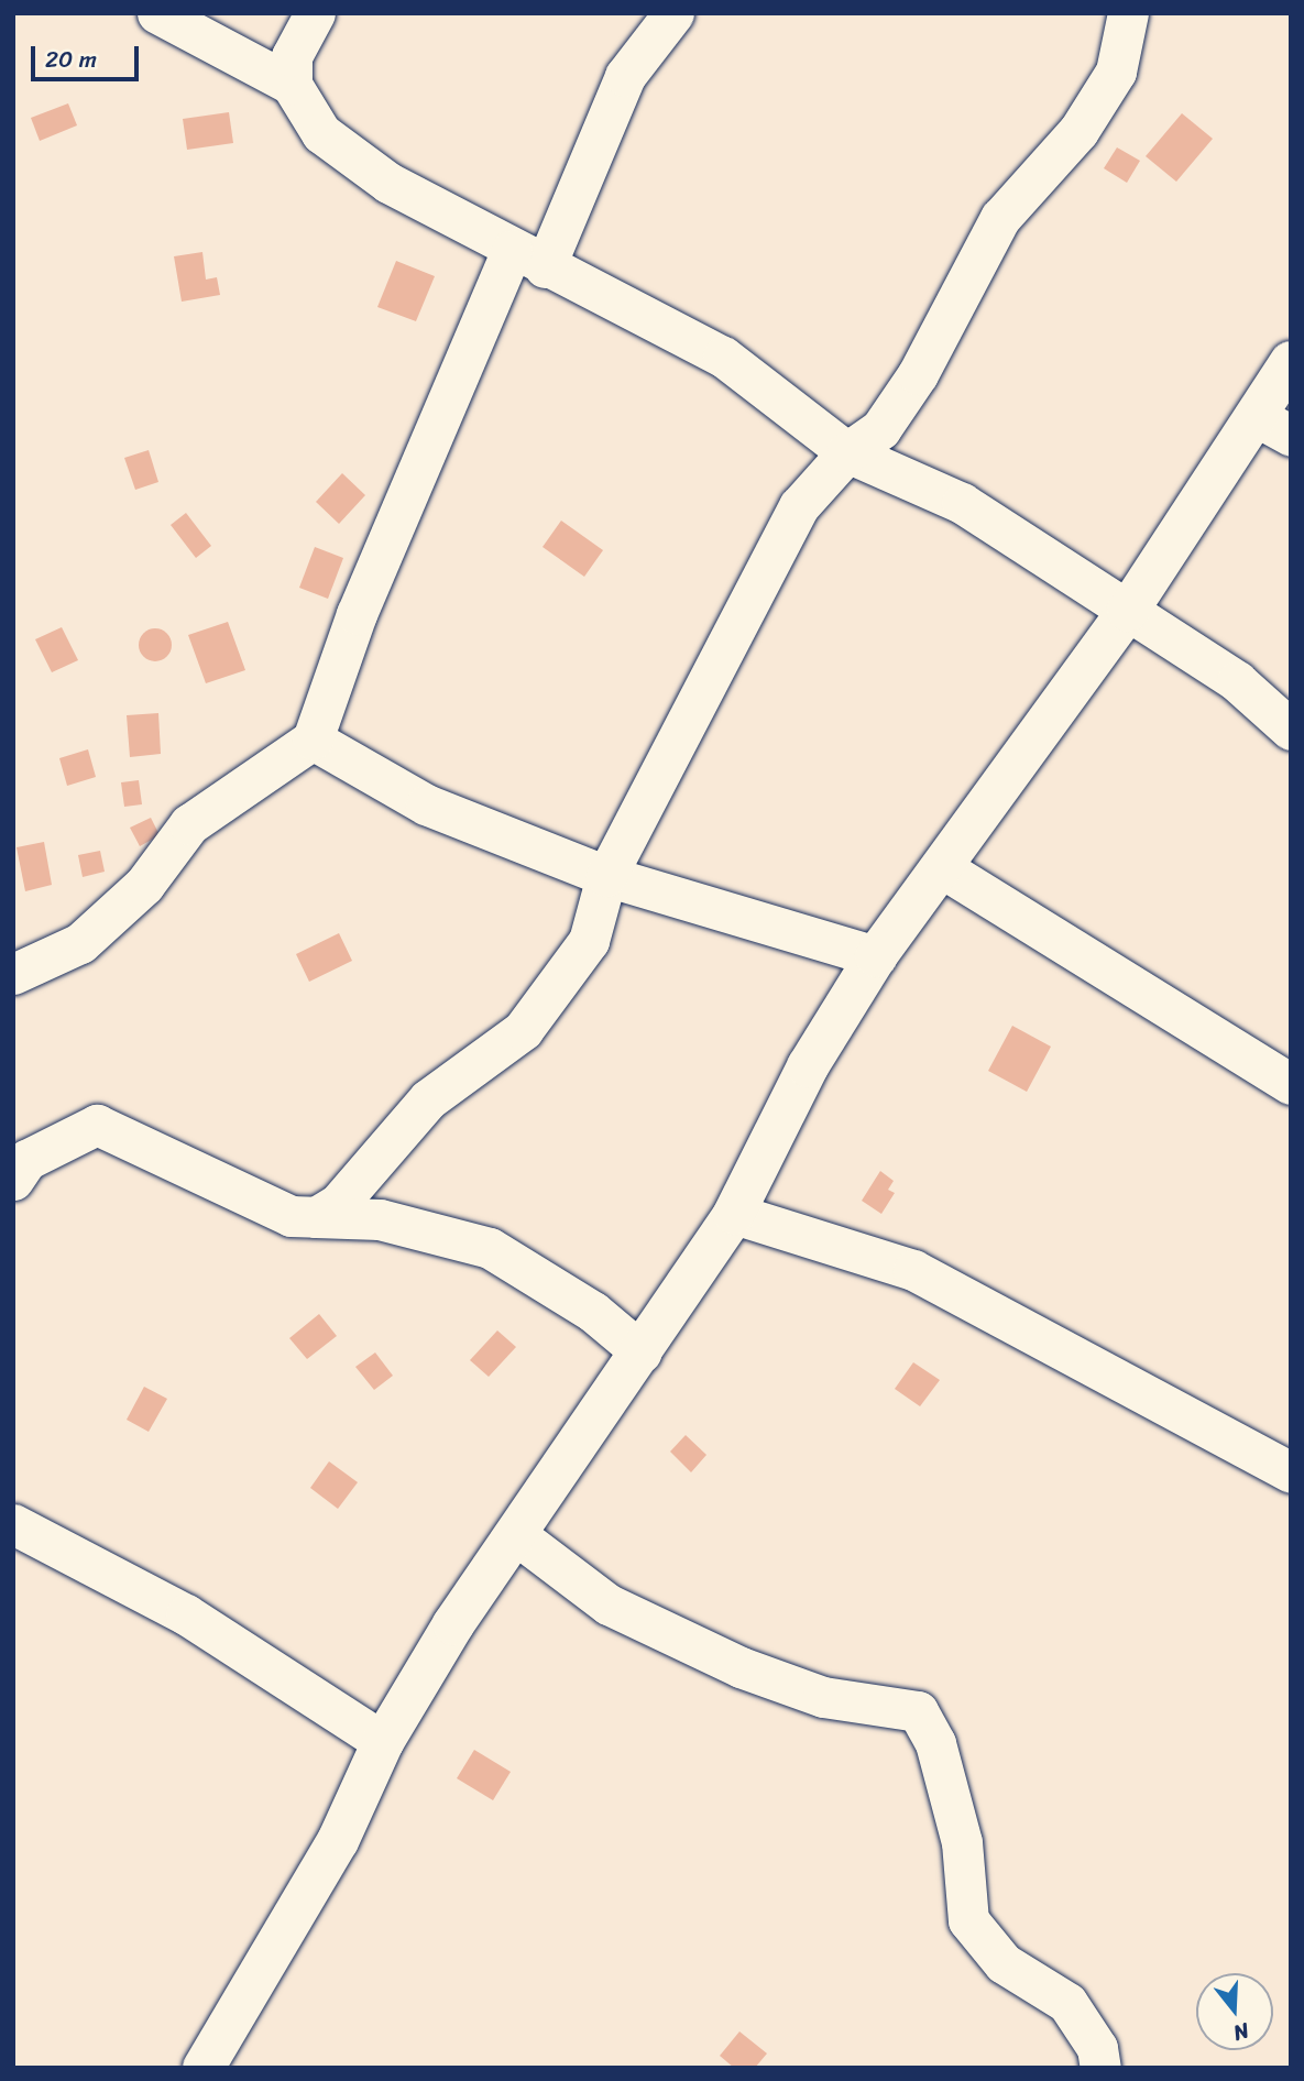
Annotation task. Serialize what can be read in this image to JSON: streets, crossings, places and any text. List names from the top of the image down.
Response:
{
  "scale_bar": "20 m",
  "north": "bottom"
}
